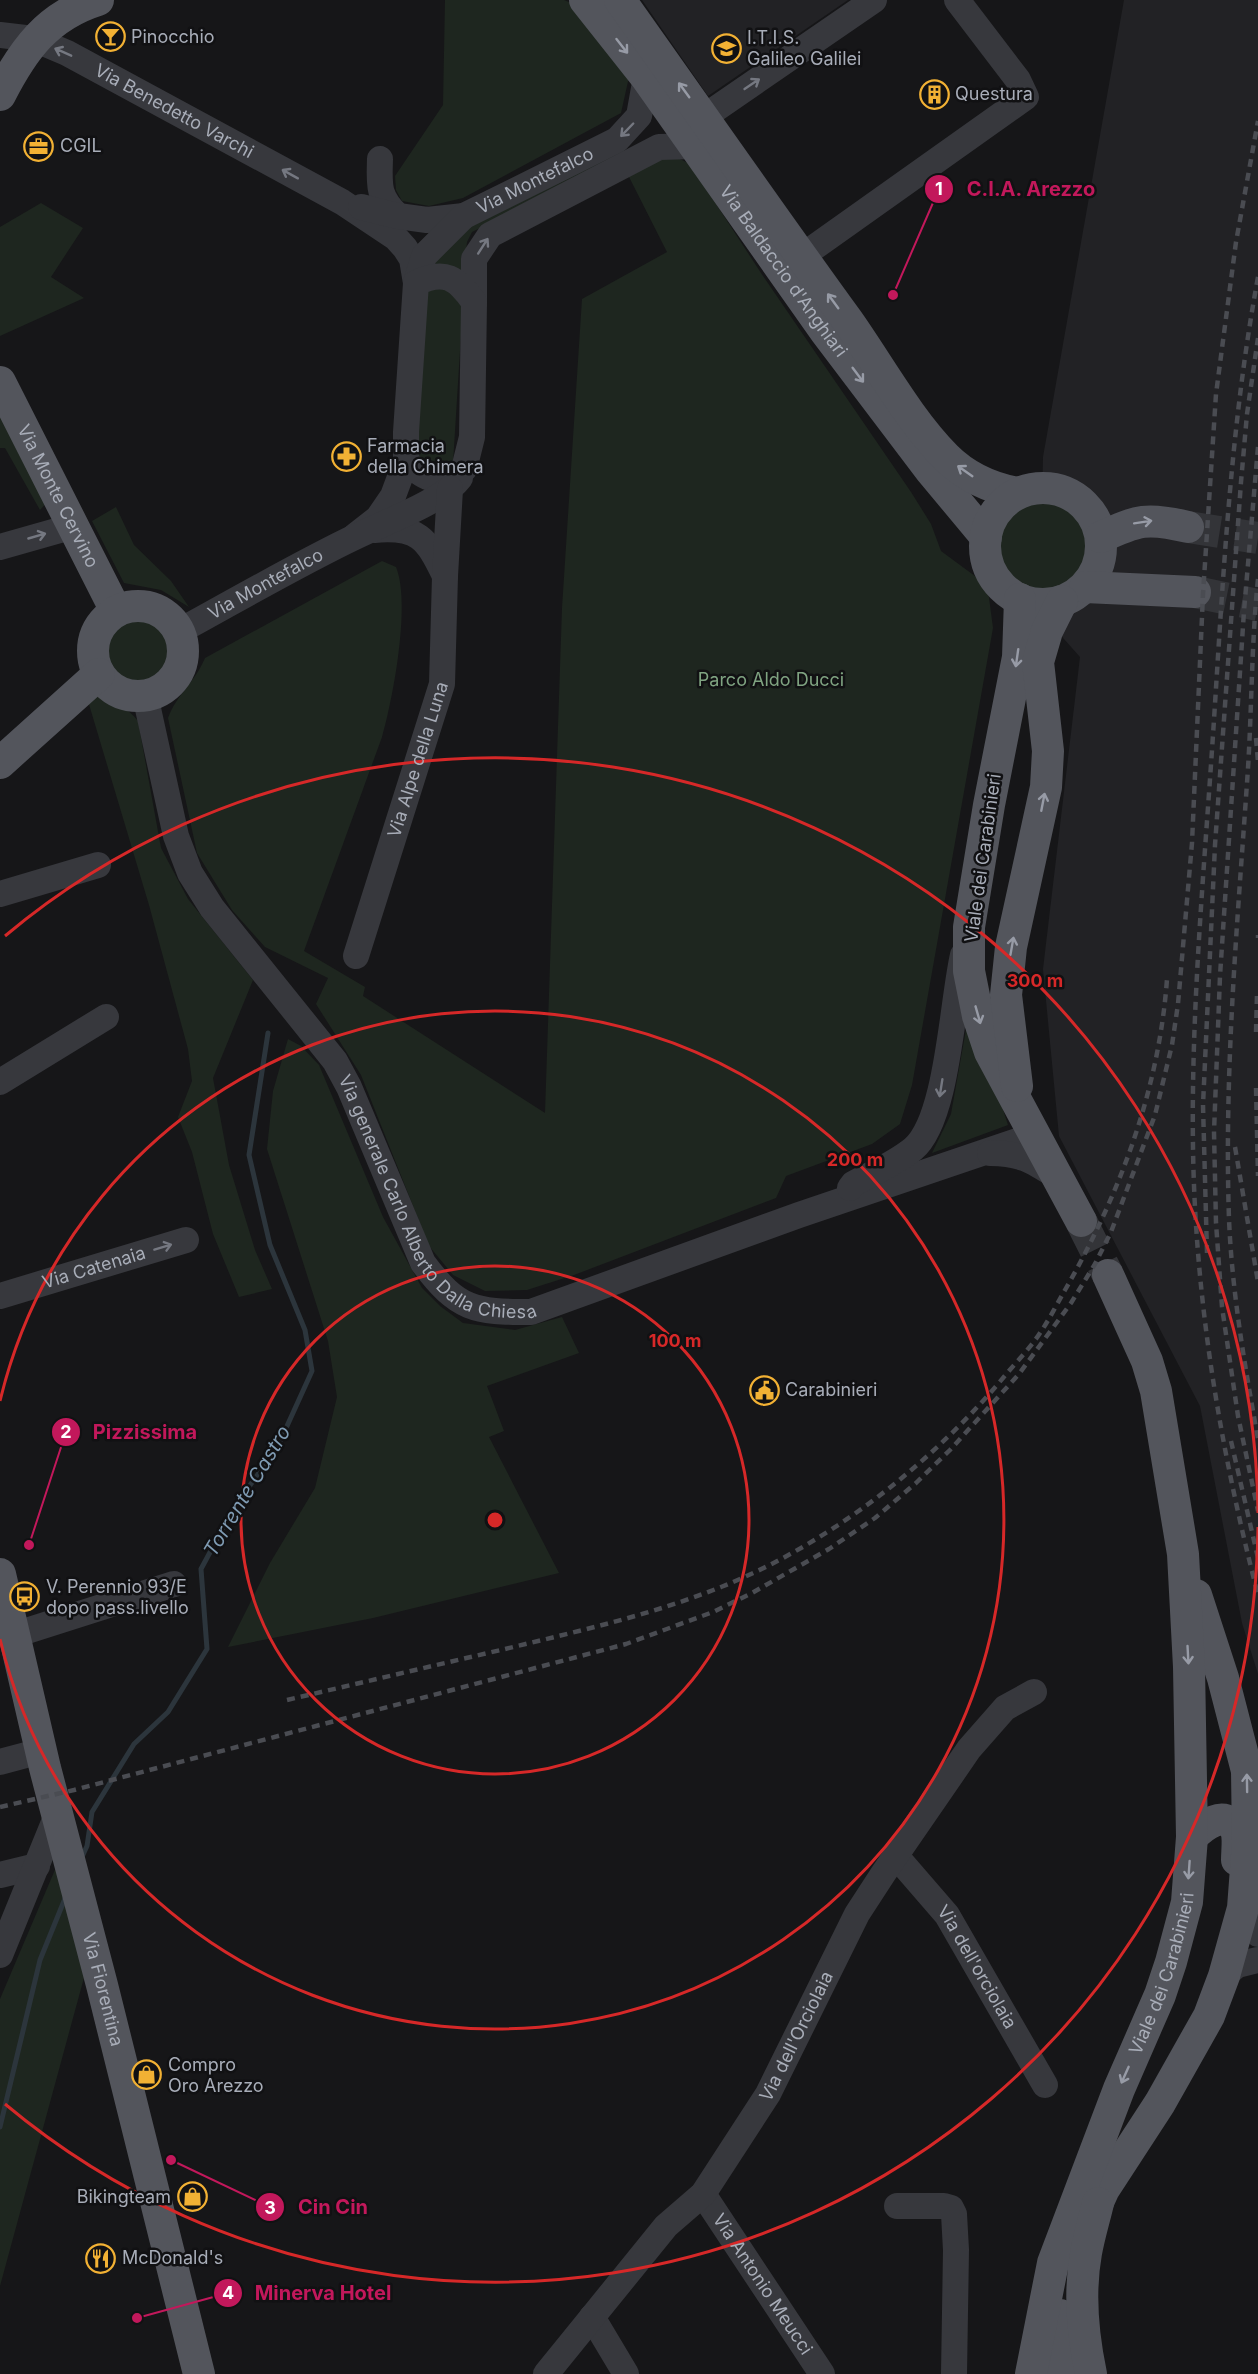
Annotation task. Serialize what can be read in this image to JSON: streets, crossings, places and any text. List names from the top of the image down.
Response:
{
  "streets": {
    "main road": [
      "Via Baldaccio d'Anghiari",
      "Via Monte Cervino",
      "Viale dei Carabinieri",
      "Via Fiorentina"
    ],
    "street": [
      "Via Benedetto Varchi",
      "Via Montefalco",
      "Via Alpe della Luna",
      "Via generale Carlo Alberto Dalla Chiesa",
      "Via Catenaia",
      "Via dell'orciolaia",
      "Via dell'Orciolaia",
      "Via Antonio Meucci"
    ]
  },
  "crossings": [
    ["Via Benedetto Varchi", "Via Montefalco"],
    ["Via Montefalco", "Via Baldaccio d'Anghiari"],
    ["Via Montefalco", "Via Monte Cervino"],
    ["Via Montefalco", "Via Alpe della Luna"],
    ["Via Montefalco", "Via generale Carlo Alberto Dalla Chiesa"],
    ["Via Baldaccio d'Anghiari", "Viale dei Carabinieri"],
    ["Via Monte Cervino", "Via generale Carlo Alberto Dalla Chiesa"],
    ["Viale dei Carabinieri", "Via generale Carlo Alberto Dalla Chiesa"],
    ["Via dell'orciolaia", "Via dell'Orciolaia"],
    ["Via dell'Orciolaia", "Via Antonio Meucci"]
  ],
  "one_way": ["Via Benedetto Varchi"],
  "water": ["Torrente Castro"],
  "parks": ["Parco Aldo Ducci"],
  "places": {
    "bar": ["Pinocchio"],
    "school or university": ["I.T.I.S. Galileo Galilei"],
    "building": ["Questura"],
    "office": ["CGIL"],
    "other": [
      "C.I.A. Arezzo",
      "Pizzissima",
      "Cin Cin",
      "Minerva Hotel"
    ],
    "pharmacy": ["Farmacia della Chimera"],
    "public building": ["Carabinieri"],
    "bus stop": ["V. Perennio 93/E dopo pass.livello"],
    "shop": ["Compro Oro Arezzo", "Bikingteam"],
    "restaurant": ["McDonald's"]
  },
  "rings": ["300 m", "200 m", "100 m"]
}
